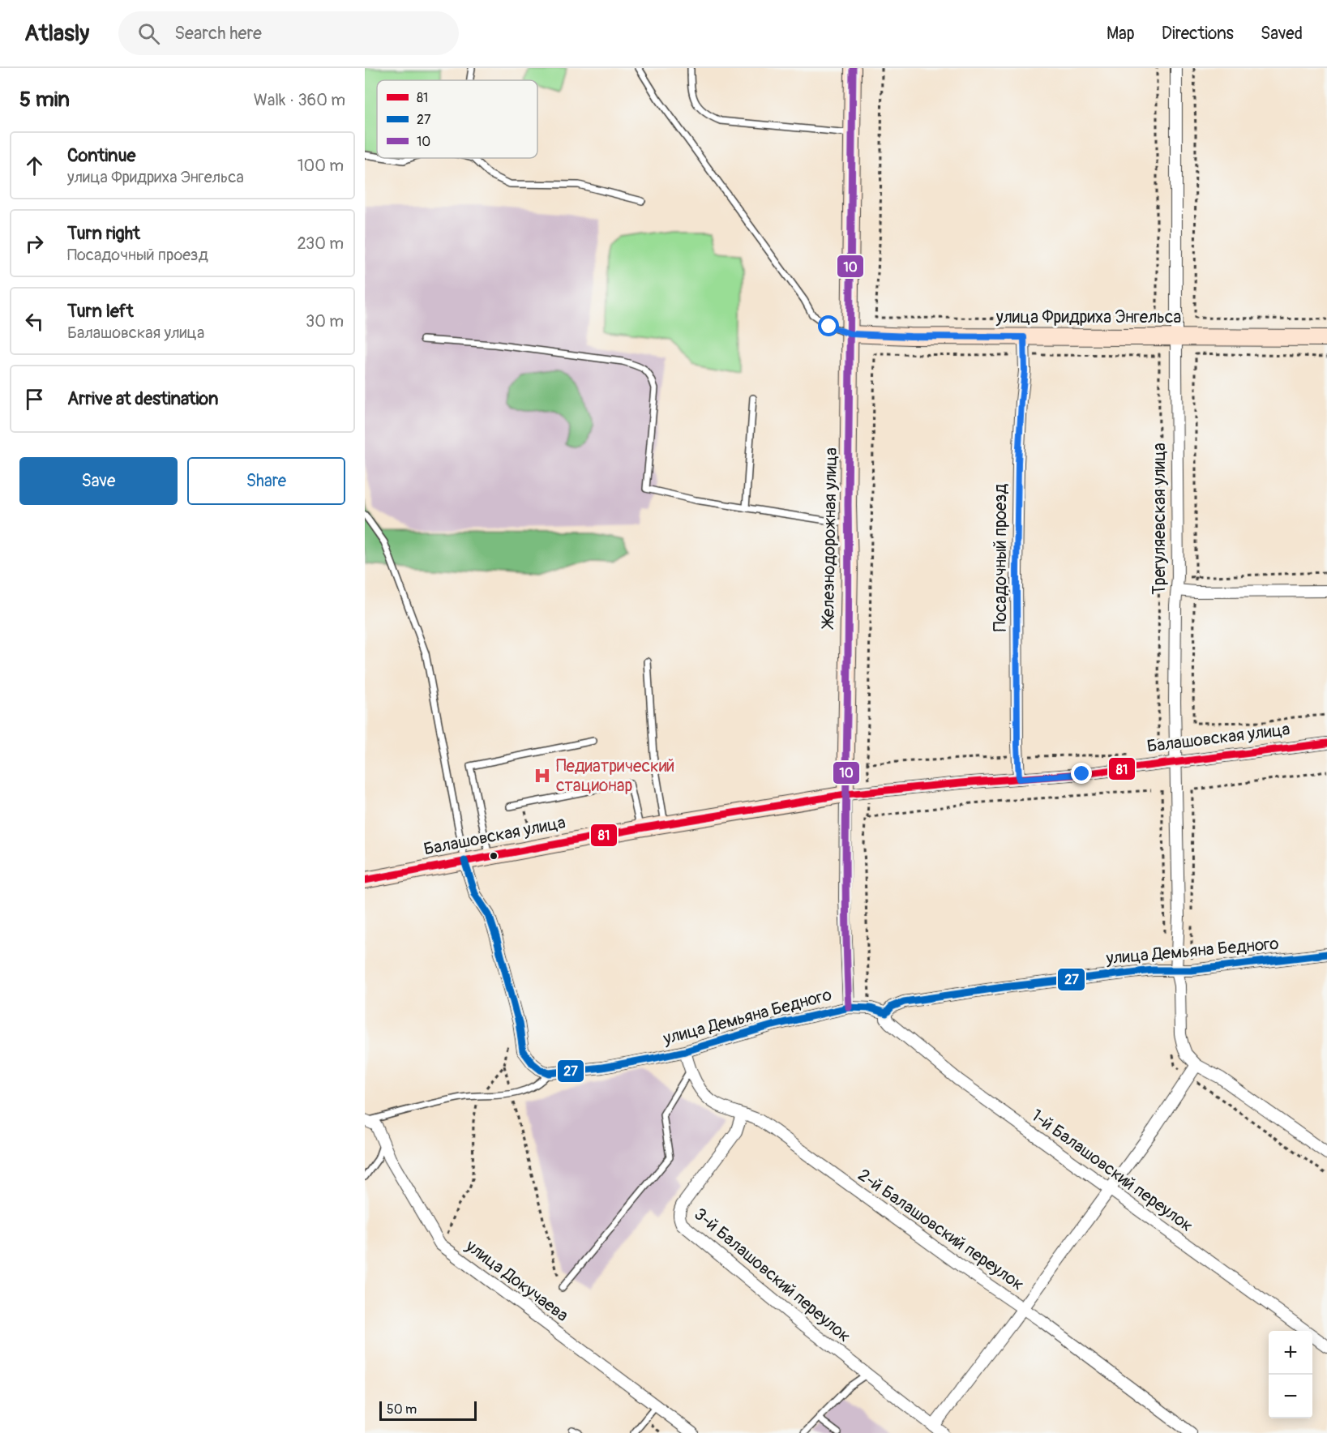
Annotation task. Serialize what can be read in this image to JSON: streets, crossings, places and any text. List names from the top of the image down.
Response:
{
  "streets": {
    "street": [
      "улица Фридриха Энгельса",
      "Трегуляевская улица",
      "Железнодорожная улица",
      "Посадочный проезд",
      "Балашовская улица",
      "улица Демьяна Бедного",
      "1-й Балашовский переулок",
      "2-й Балашовский переулок",
      "3-й Балашовский переулок",
      "улица Докучаева"
    ]
  },
  "crossings": [
    ["улица Фридриха Энгельса", "Трегуляевская улица"],
    ["улица Фридриха Энгельса", "Железнодорожная улица"],
    ["улица Фридриха Энгельса", "Посадочный проезд"],
    ["Трегуляевская улица", "Балашовская улица"],
    ["Трегуляевская улица", "улица Демьяна Бедного"],
    ["Железнодорожная улица", "Балашовская улица"],
    ["Железнодорожная улица", "улица Демьяна Бедного"],
    ["Посадочный проезд", "Балашовская улица"],
    ["улица Демьяна Бедного", "1-й Балашовский переулок"],
    ["улица Демьяна Бедного", "2-й Балашовский переулок"],
    ["2-й Балашовский переулок", "3-й Балашовский переулок"]
  ],
  "places": {
    "hospital": ["Педиатрический стационар"]
  },
  "lines": ["transit line 10", "transit line 81", "transit line 27"],
  "legend": ["81", "27", "10"],
  "scale_bar": "50 m",
  "page": {
    "header": "Atlasly",
    "search": "Search here",
    "nav": ["Map", "Directions", "Saved"],
    "heading": ["5 min", "Walk · 360 m"],
    "list": [
      ["Continue", "улица Фридриха Энгельса", "100 m"],
      ["Turn right", "Посадочный проезд", "230 m"],
      ["Turn left", "Балашовская улица", "30 m"],
      "Arrive at destination"
    ],
    "buttons": ["Save", "Share"],
    "map_buttons": ["+", "−"],
    "scale": "50 m"
  }
}
